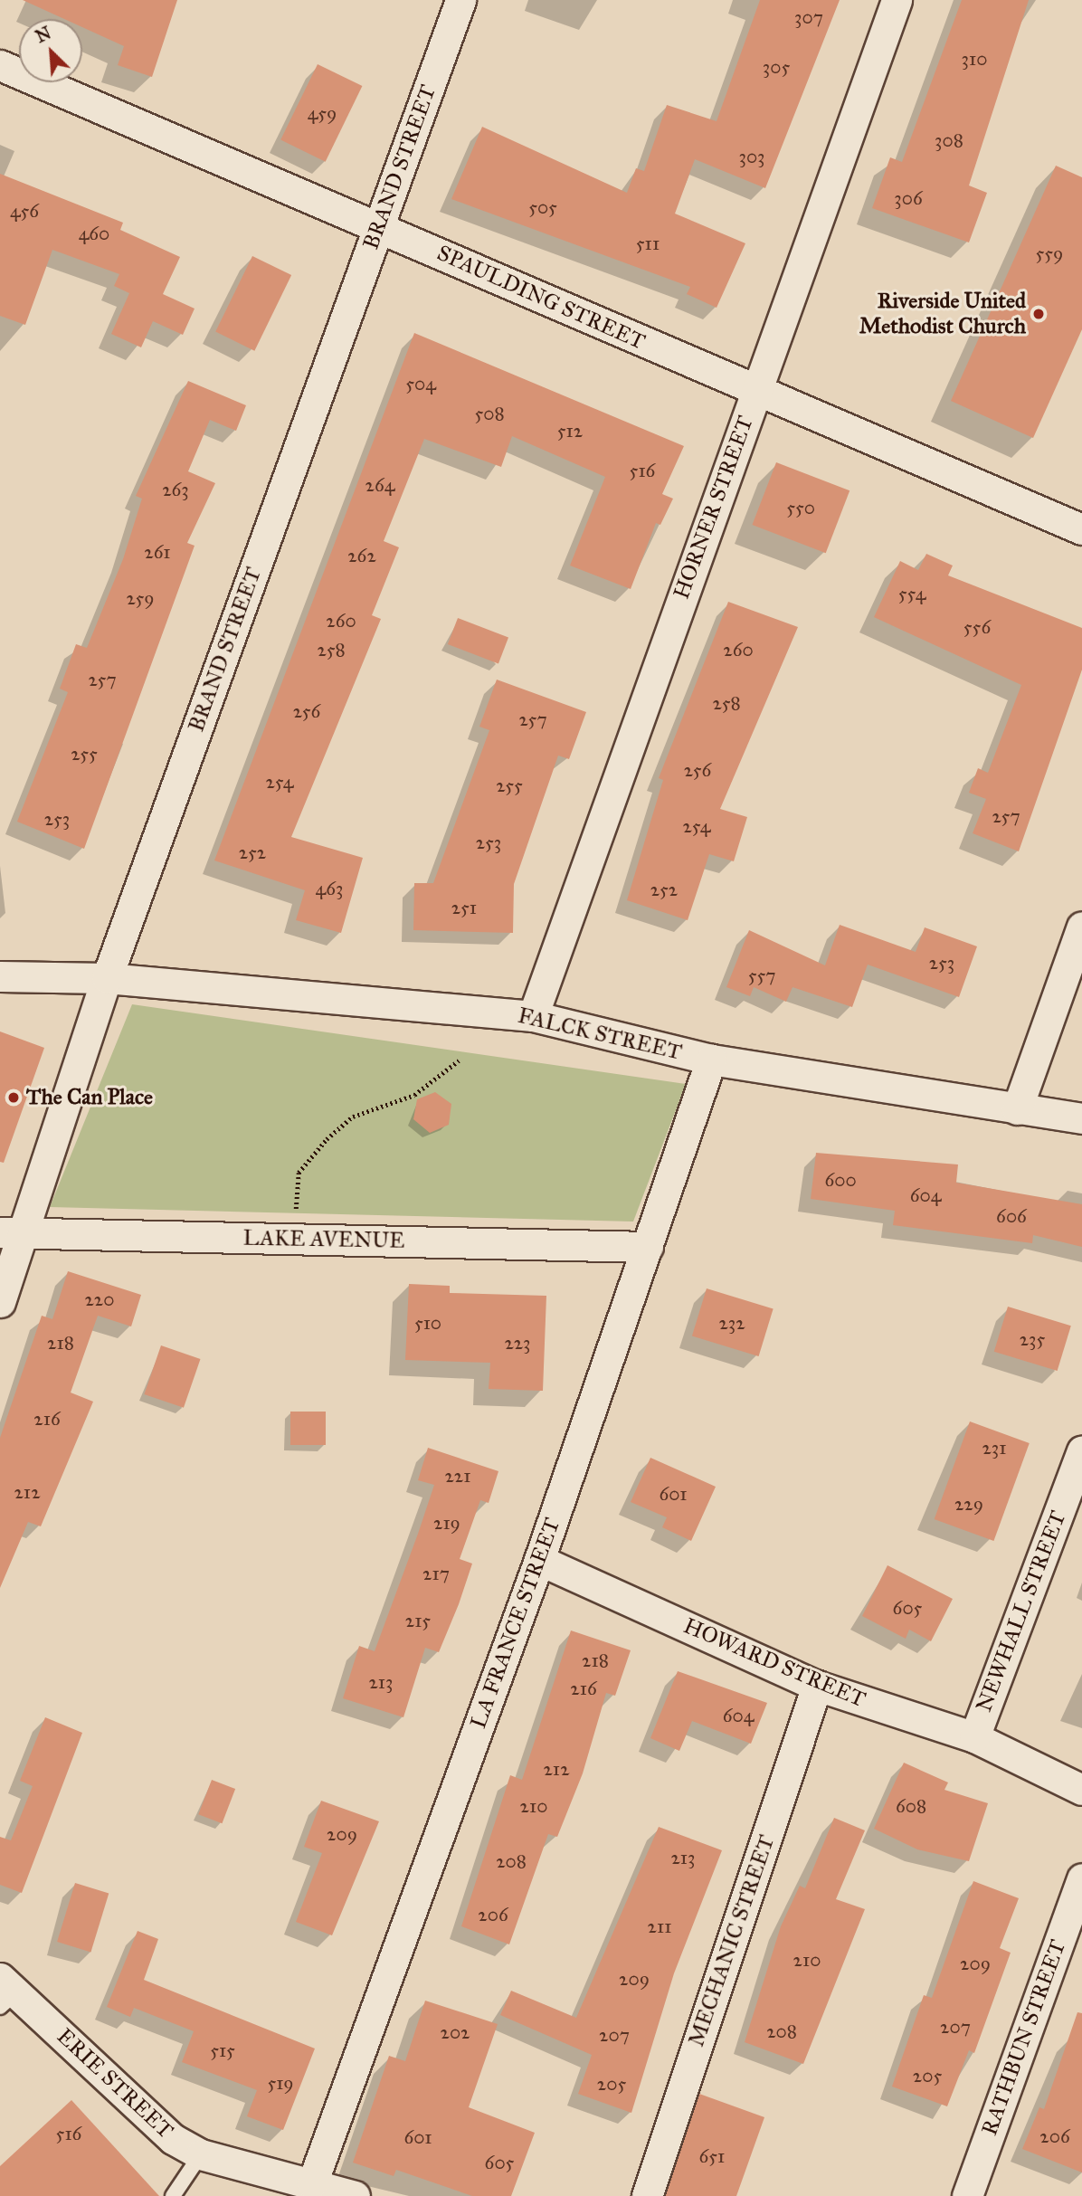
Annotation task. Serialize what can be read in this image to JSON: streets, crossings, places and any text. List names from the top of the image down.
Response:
{
  "streets": {
    "street": [
      "BRAND STREET",
      "SPAULDING STREET",
      "HORNER STREET",
      "FALCK STREET",
      "LAKE AVENUE",
      "NEWHALL STREET",
      "LA FRANCE STREET",
      "HOWARD STREET",
      "MECHANIC STREET",
      "RATHBUN STREET",
      "ERIE STREET"
    ]
  },
  "crossings": [
    ["BRAND STREET", "SPAULDING STREET"],
    ["BRAND STREET", "FALCK STREET"],
    ["BRAND STREET", "LAKE AVENUE"],
    ["SPAULDING STREET", "HORNER STREET"],
    ["HORNER STREET", "FALCK STREET"],
    ["FALCK STREET", "LA FRANCE STREET"],
    ["LAKE AVENUE", "LA FRANCE STREET"],
    ["NEWHALL STREET", "HOWARD STREET"],
    ["LA FRANCE STREET", "HOWARD STREET"],
    ["LA FRANCE STREET", "ERIE STREET"],
    ["HOWARD STREET", "MECHANIC STREET"]
  ],
  "places": ["Riverside United Methodist Church", "The Can Place"],
  "house_numbers": [
    "307",
    "310",
    "305",
    "459",
    "308",
    "303",
    "306",
    "505",
    "456",
    "460",
    "511",
    "559",
    "504",
    "508",
    "512",
    "516",
    "264",
    "263",
    "550",
    "261",
    "262",
    "554",
    "259",
    "260",
    "556",
    "258",
    "260",
    "257",
    "258",
    "256",
    "257",
    "255",
    "256",
    "254",
    "255",
    "257",
    "253",
    "254",
    "253",
    "252",
    "463",
    "252",
    "251",
    "253",
    "557",
    "600",
    "604",
    "606",
    "220",
    "510",
    "232",
    "235",
    "218",
    "223",
    "216",
    "231",
    "221",
    "212",
    "601",
    "229",
    "219",
    "217",
    "605",
    "215",
    "218",
    "213",
    "216",
    "604",
    "212",
    "210",
    "608",
    "209",
    "213",
    "208",
    "206",
    "211",
    "210",
    "209",
    "209",
    "207",
    "208",
    "202",
    "207",
    "515",
    "205",
    "519",
    "205",
    "516",
    "206",
    "601",
    "651",
    "605"
  ],
  "north": "top left"
}
